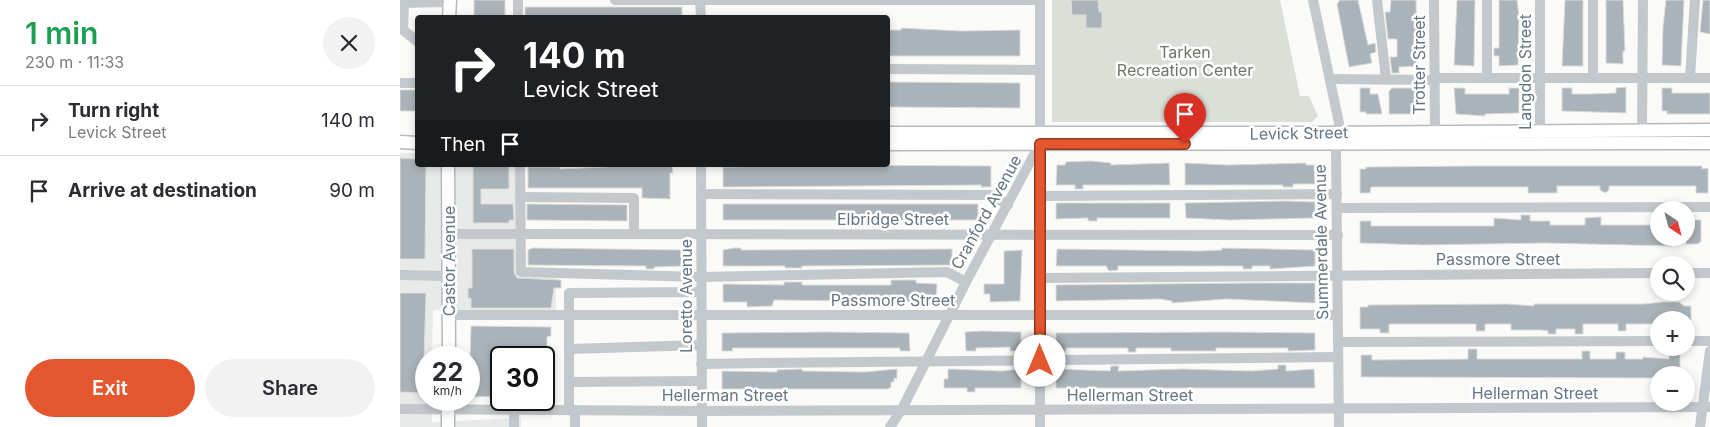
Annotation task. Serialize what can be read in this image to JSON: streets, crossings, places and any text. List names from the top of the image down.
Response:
{
  "streets": {
    "main road": ["Levick Street", "Castor Avenue"],
    "street": [
      "Trotter Street",
      "Langdon Street",
      "Cranford Avenue",
      "Elbridge Street",
      "Summerdale Avenue",
      "Passmore Street",
      "Loretto Avenue",
      "Hellerman Street"
    ]
  },
  "crossings": [
    ["Trotter Street", "Levick Street"],
    ["Langdon Street", "Levick Street"],
    ["Levick Street", "Cranford Avenue"],
    ["Levick Street", "Summerdale Avenue"],
    ["Cranford Avenue", "Elbridge Street"],
    ["Cranford Avenue", "Passmore Street"],
    ["Cranford Avenue", "Hellerman Street"],
    ["Elbridge Street", "Summerdale Avenue"],
    ["Elbridge Street", "Castor Avenue"],
    ["Elbridge Street", "Loretto Avenue"],
    ["Summerdale Avenue", "Passmore Street"],
    ["Summerdale Avenue", "Hellerman Street"],
    ["Passmore Street", "Castor Avenue"],
    ["Passmore Street", "Loretto Avenue"],
    ["Loretto Avenue", "Hellerman Street"]
  ],
  "parks": ["Tarken Recreation Center"],
  "north": "bottom right",
  "page": {
    "heading": ["1 min", "230 m · 11:33"],
    "turn": ["140 m", "Levick Street"],
    "list": [
      {
        "name": "Turn right",
        "note": "Levick Street",
        "value": "140 m"
      },
      {
        "name": "Arrive at destination",
        "value": "90 m"
      }
    ],
    "then": "Then",
    "map_buttons": ["+", "−"],
    "speed": "22 km/h",
    "limit": "30",
    "buttons": ["Exit", "Share"]
  }
}
